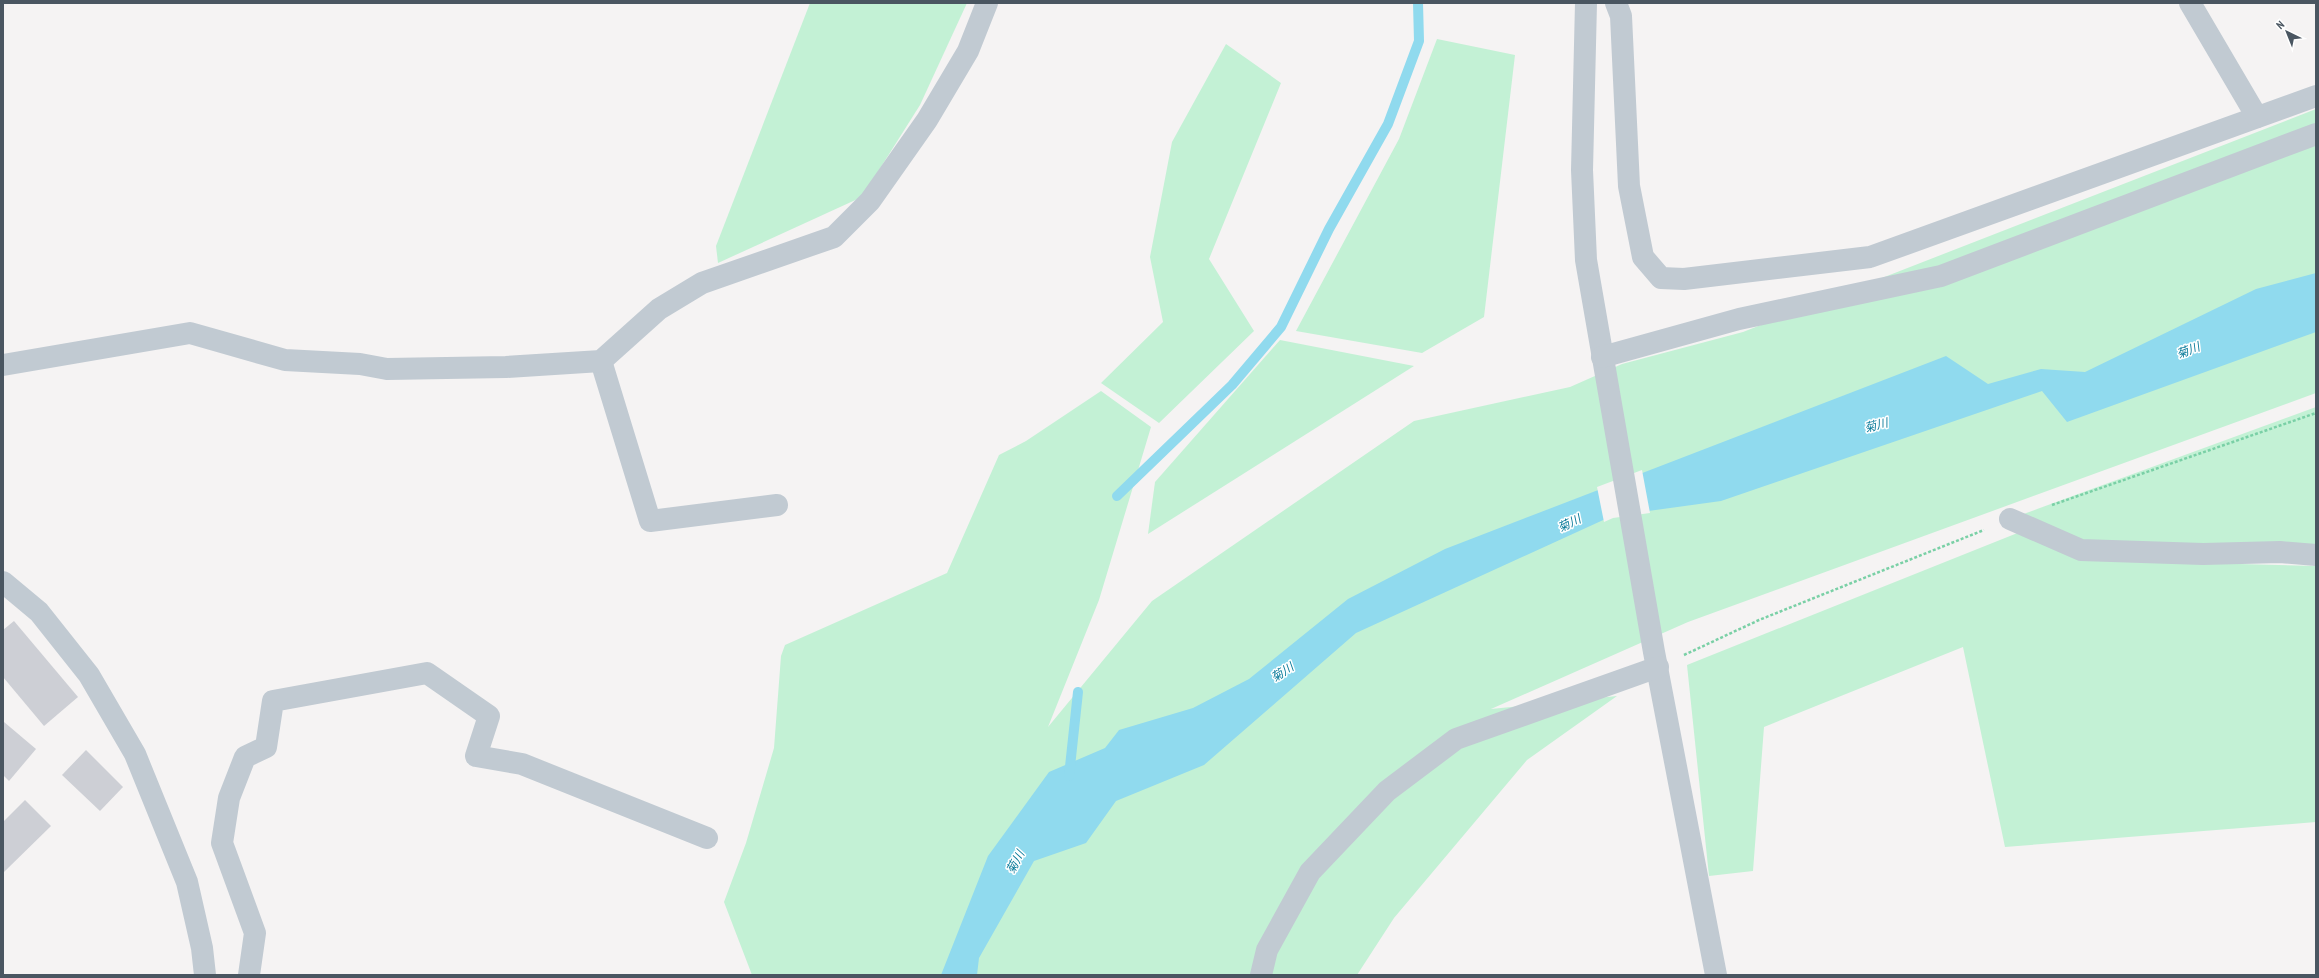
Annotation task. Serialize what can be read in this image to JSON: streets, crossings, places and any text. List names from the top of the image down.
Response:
{
  "water": ["菊川"],
  "north": "top left"
}
